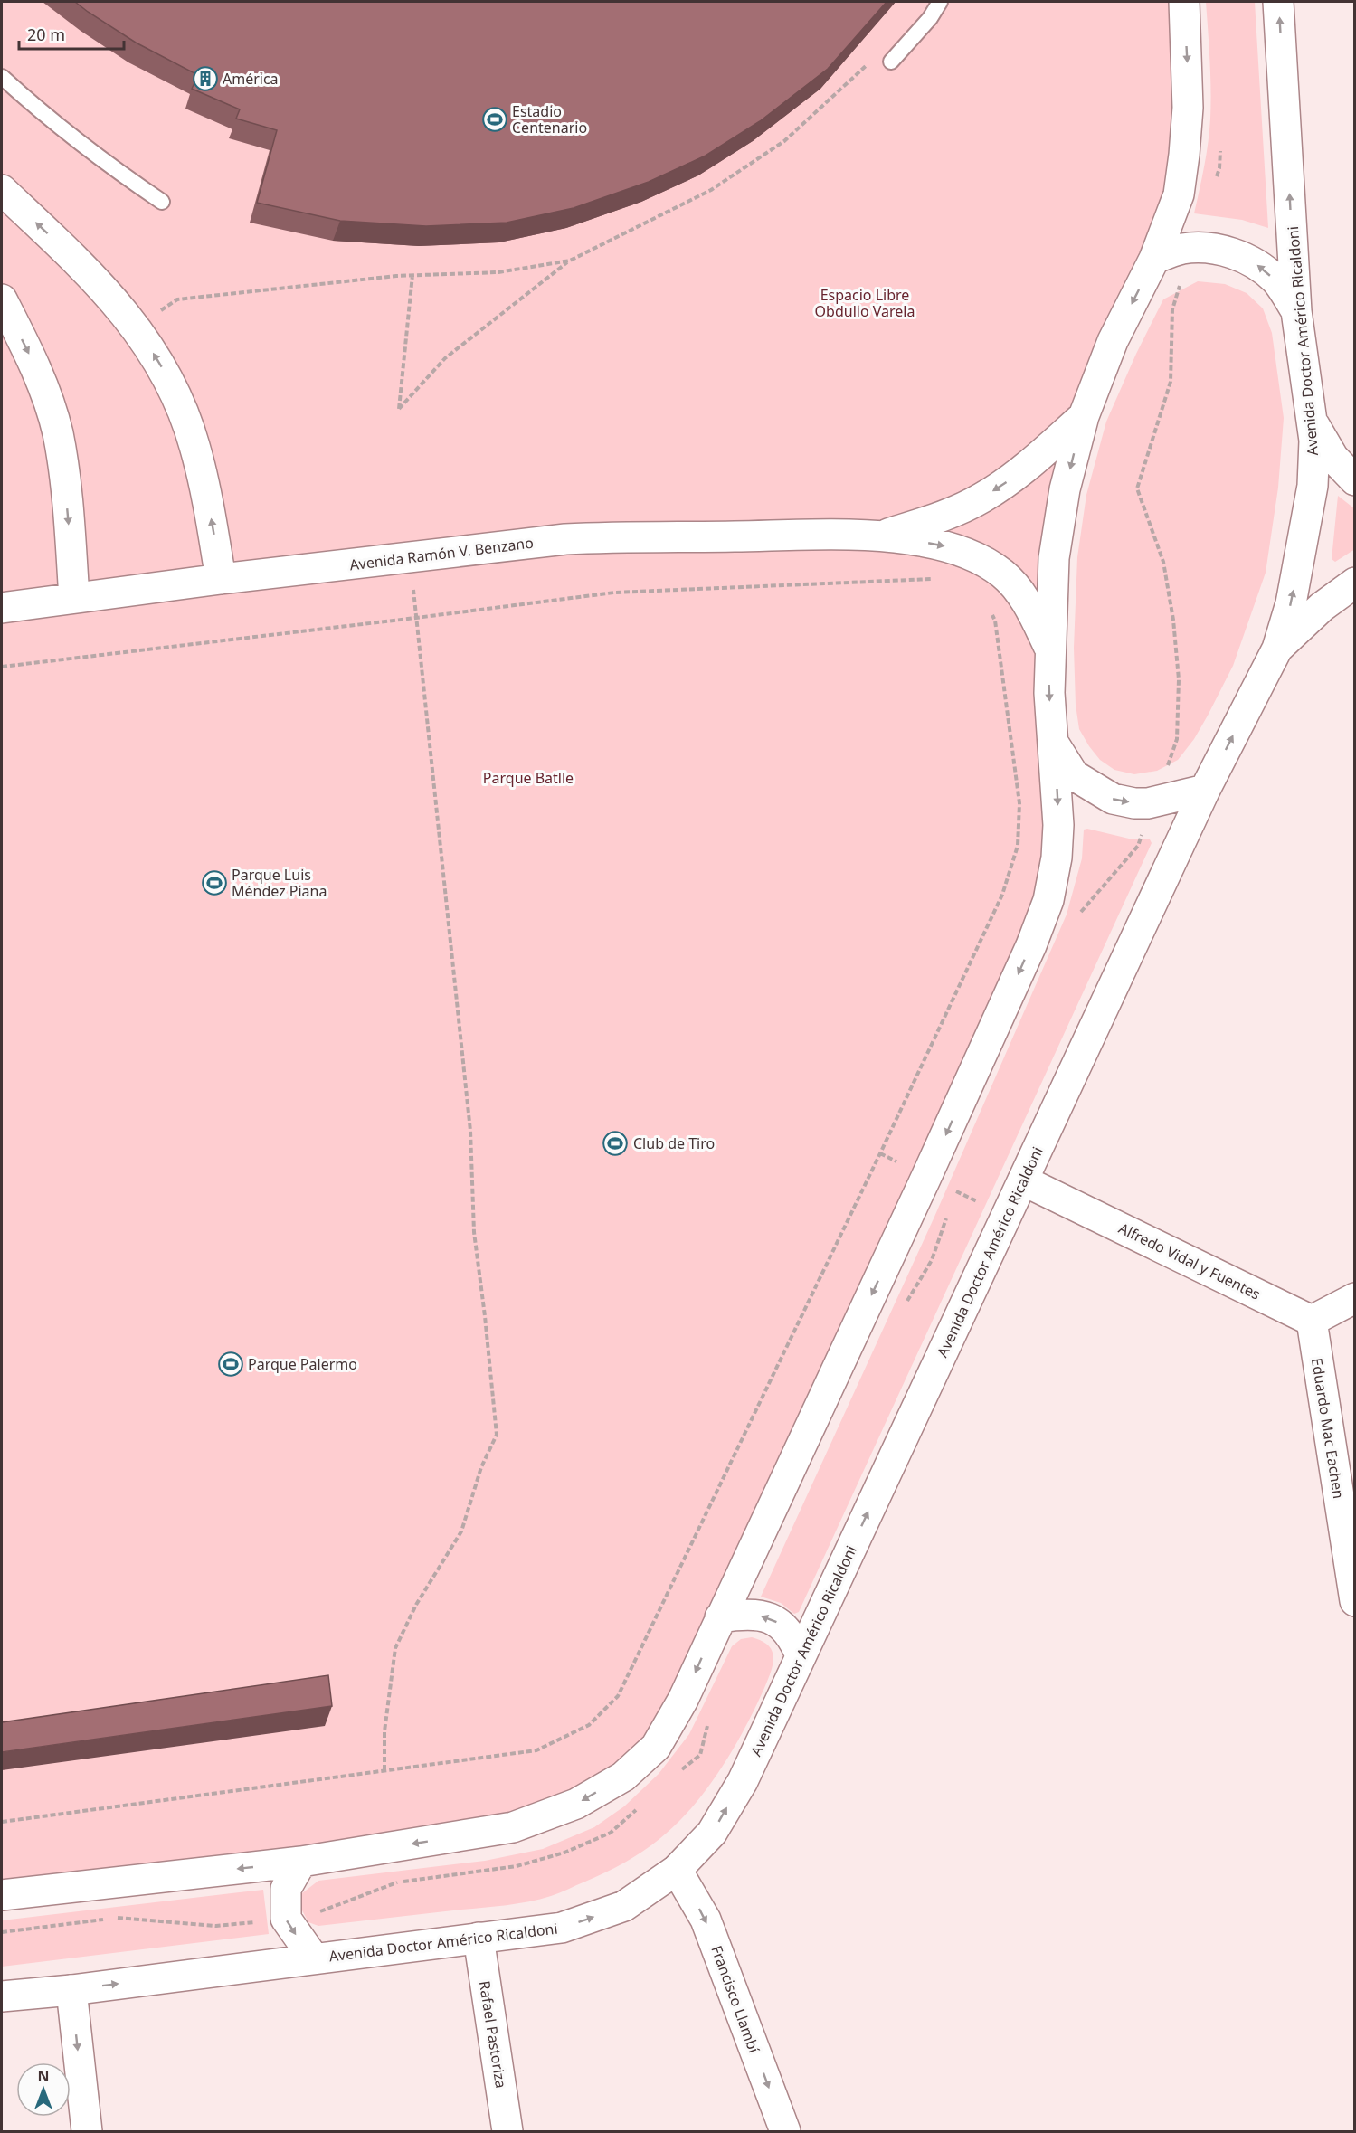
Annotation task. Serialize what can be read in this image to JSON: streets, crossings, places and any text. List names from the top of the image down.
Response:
{
  "streets": {
    "street": [
      "Avenida Doctor Américo Ricaldoni",
      "Avenida Ramón V. Benzano",
      "Alfredo Vidal y Fuentes",
      "Eduardo Mac Eachen",
      "Francisco Llambí",
      "Rafael Pastoriza"
    ]
  },
  "crossings": [
    ["Avenida Doctor Américo Ricaldoni", "Alfredo Vidal y Fuentes"],
    ["Avenida Doctor Américo Ricaldoni", "Francisco Llambí"],
    ["Avenida Doctor Américo Ricaldoni", "Rafael Pastoriza"],
    ["Alfredo Vidal y Fuentes", "Eduardo Mac Eachen"]
  ],
  "one_way": ["Francisco Llambí"],
  "parks": ["Espacio Libre Obdulio Varela", "Parque Batlle"],
  "places": {
    "building": ["América"],
    "sports": [
      "Estadio Centenario",
      "Parque Luis Méndez Piana",
      "Club de Tiro",
      "Parque Palermo"
    ]
  },
  "scale_bar": "20 m",
  "north": "top"
}
